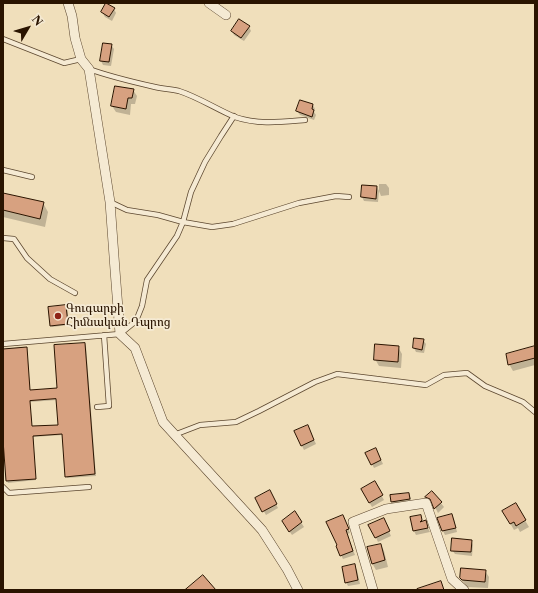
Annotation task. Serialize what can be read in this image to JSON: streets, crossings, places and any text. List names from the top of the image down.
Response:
{
  "places": ["Գուգարքի Հիմնական Դպրոց"],
  "north": "top right"
}
